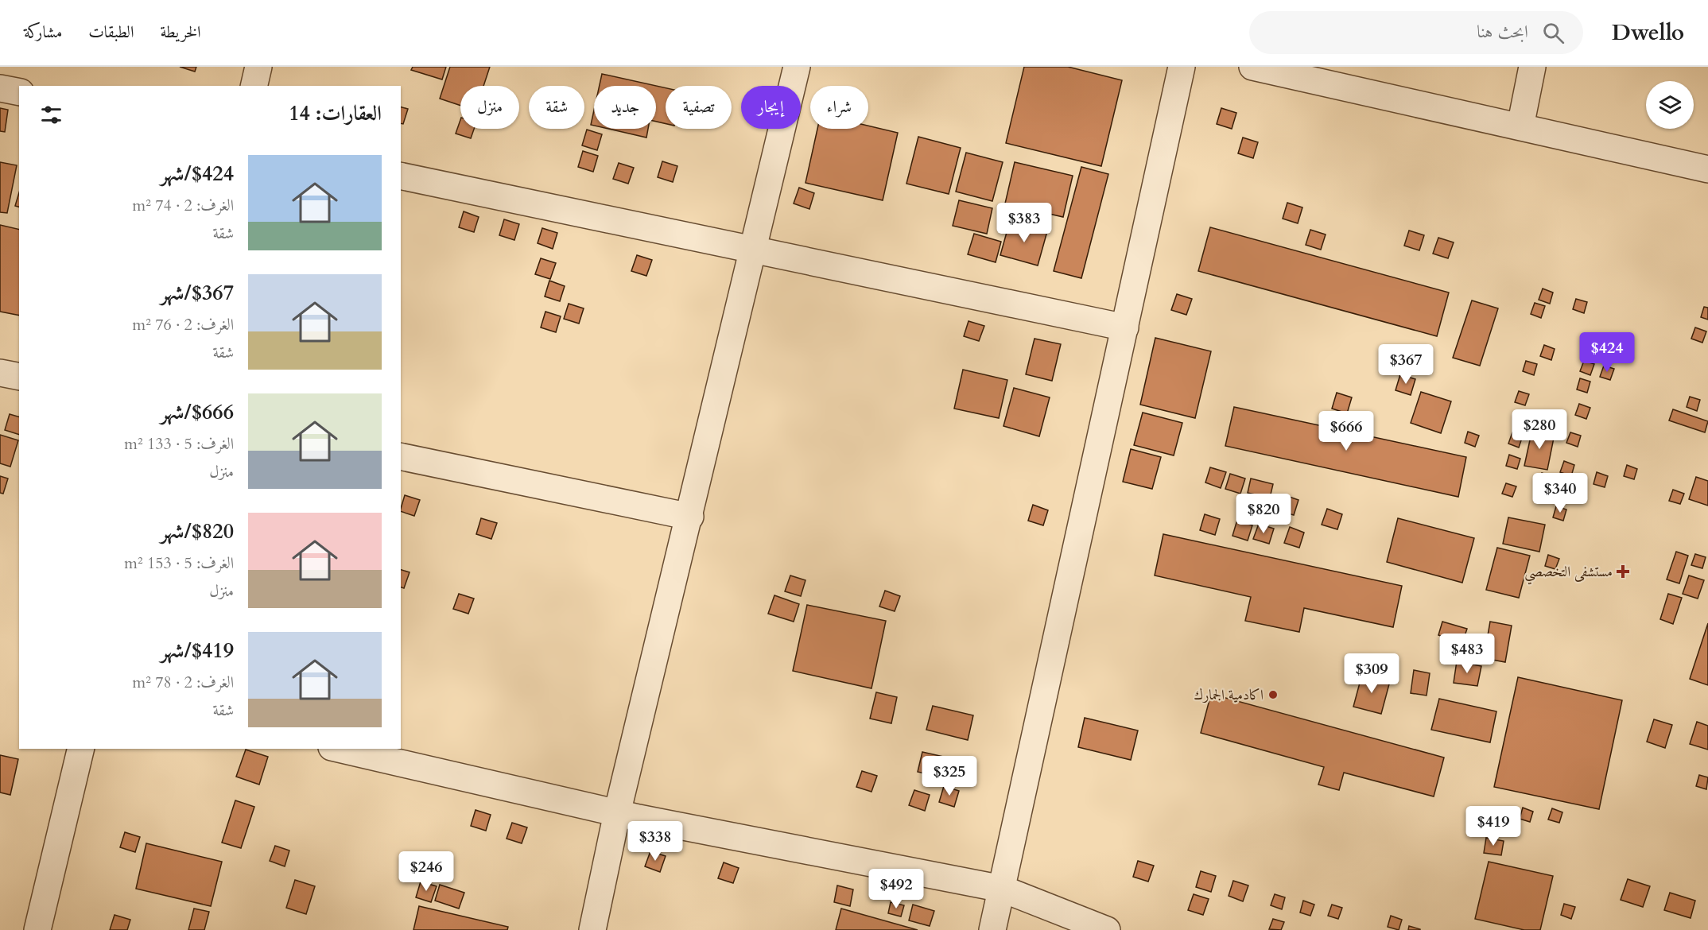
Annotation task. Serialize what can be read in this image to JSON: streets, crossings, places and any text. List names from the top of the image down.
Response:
{
  "places": {
    "health": ["مستشفى التخصصي"],
    "other": ["اكادمية الجمارك"]
  },
  "page": {
    "header": "Dwello",
    "search": "ابحث هنا",
    "nav": ["الخريطة", "الطبقات", "مشاركة"],
    "chip": [
      "شراء",
      "إيجار",
      "تصفية",
      "جديد",
      "شقة",
      "منزل"
    ],
    "heading": "العقارات: 14",
    "list": [
      {
        "name": "$424/شهر",
        "note": "الغرف: 2 · 74 m² · شقة"
      },
      {
        "name": "$367/شهر",
        "note": "الغرف: 2 · 76 m² · شقة"
      },
      {
        "name": "$666/شهر",
        "note": "الغرف: 5 · 133 m² · منزل"
      },
      {
        "name": "$820/شهر",
        "note": "الغرف: 5 · 153 m² · منزل"
      },
      {
        "name": "$419/شهر",
        "note": "الغرف: 2 · 78 m² · شقة"
      }
    ],
    "price": [
      "$383",
      "$424",
      "$367",
      "$280",
      "$666",
      "$340",
      "$820",
      "$483",
      "$309",
      "$325",
      "$419",
      "$338",
      "$246",
      "$492"
    ]
  }
}
